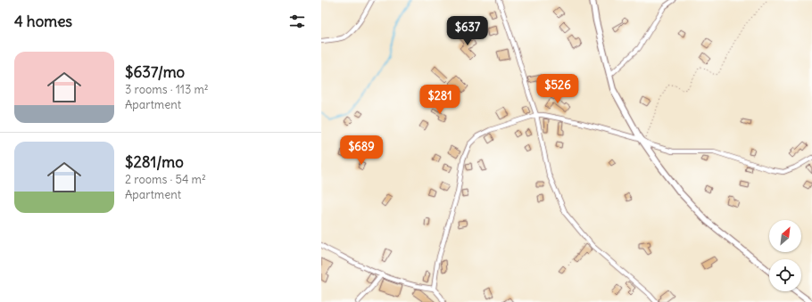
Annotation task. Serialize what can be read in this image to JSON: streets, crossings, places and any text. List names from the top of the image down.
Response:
{
  "north": "top right",
  "page": {
    "heading": "4 homes",
    "price": [
      "$637",
      "$526",
      "$281",
      "$689"
    ],
    "list": [
      {
        "name": "$637/mo",
        "note": "3 rooms · 113 m² · Apartment"
      },
      {
        "name": "$281/mo",
        "note": "2 rooms · 54 m² · Apartment"
      }
    ]
  }
}
